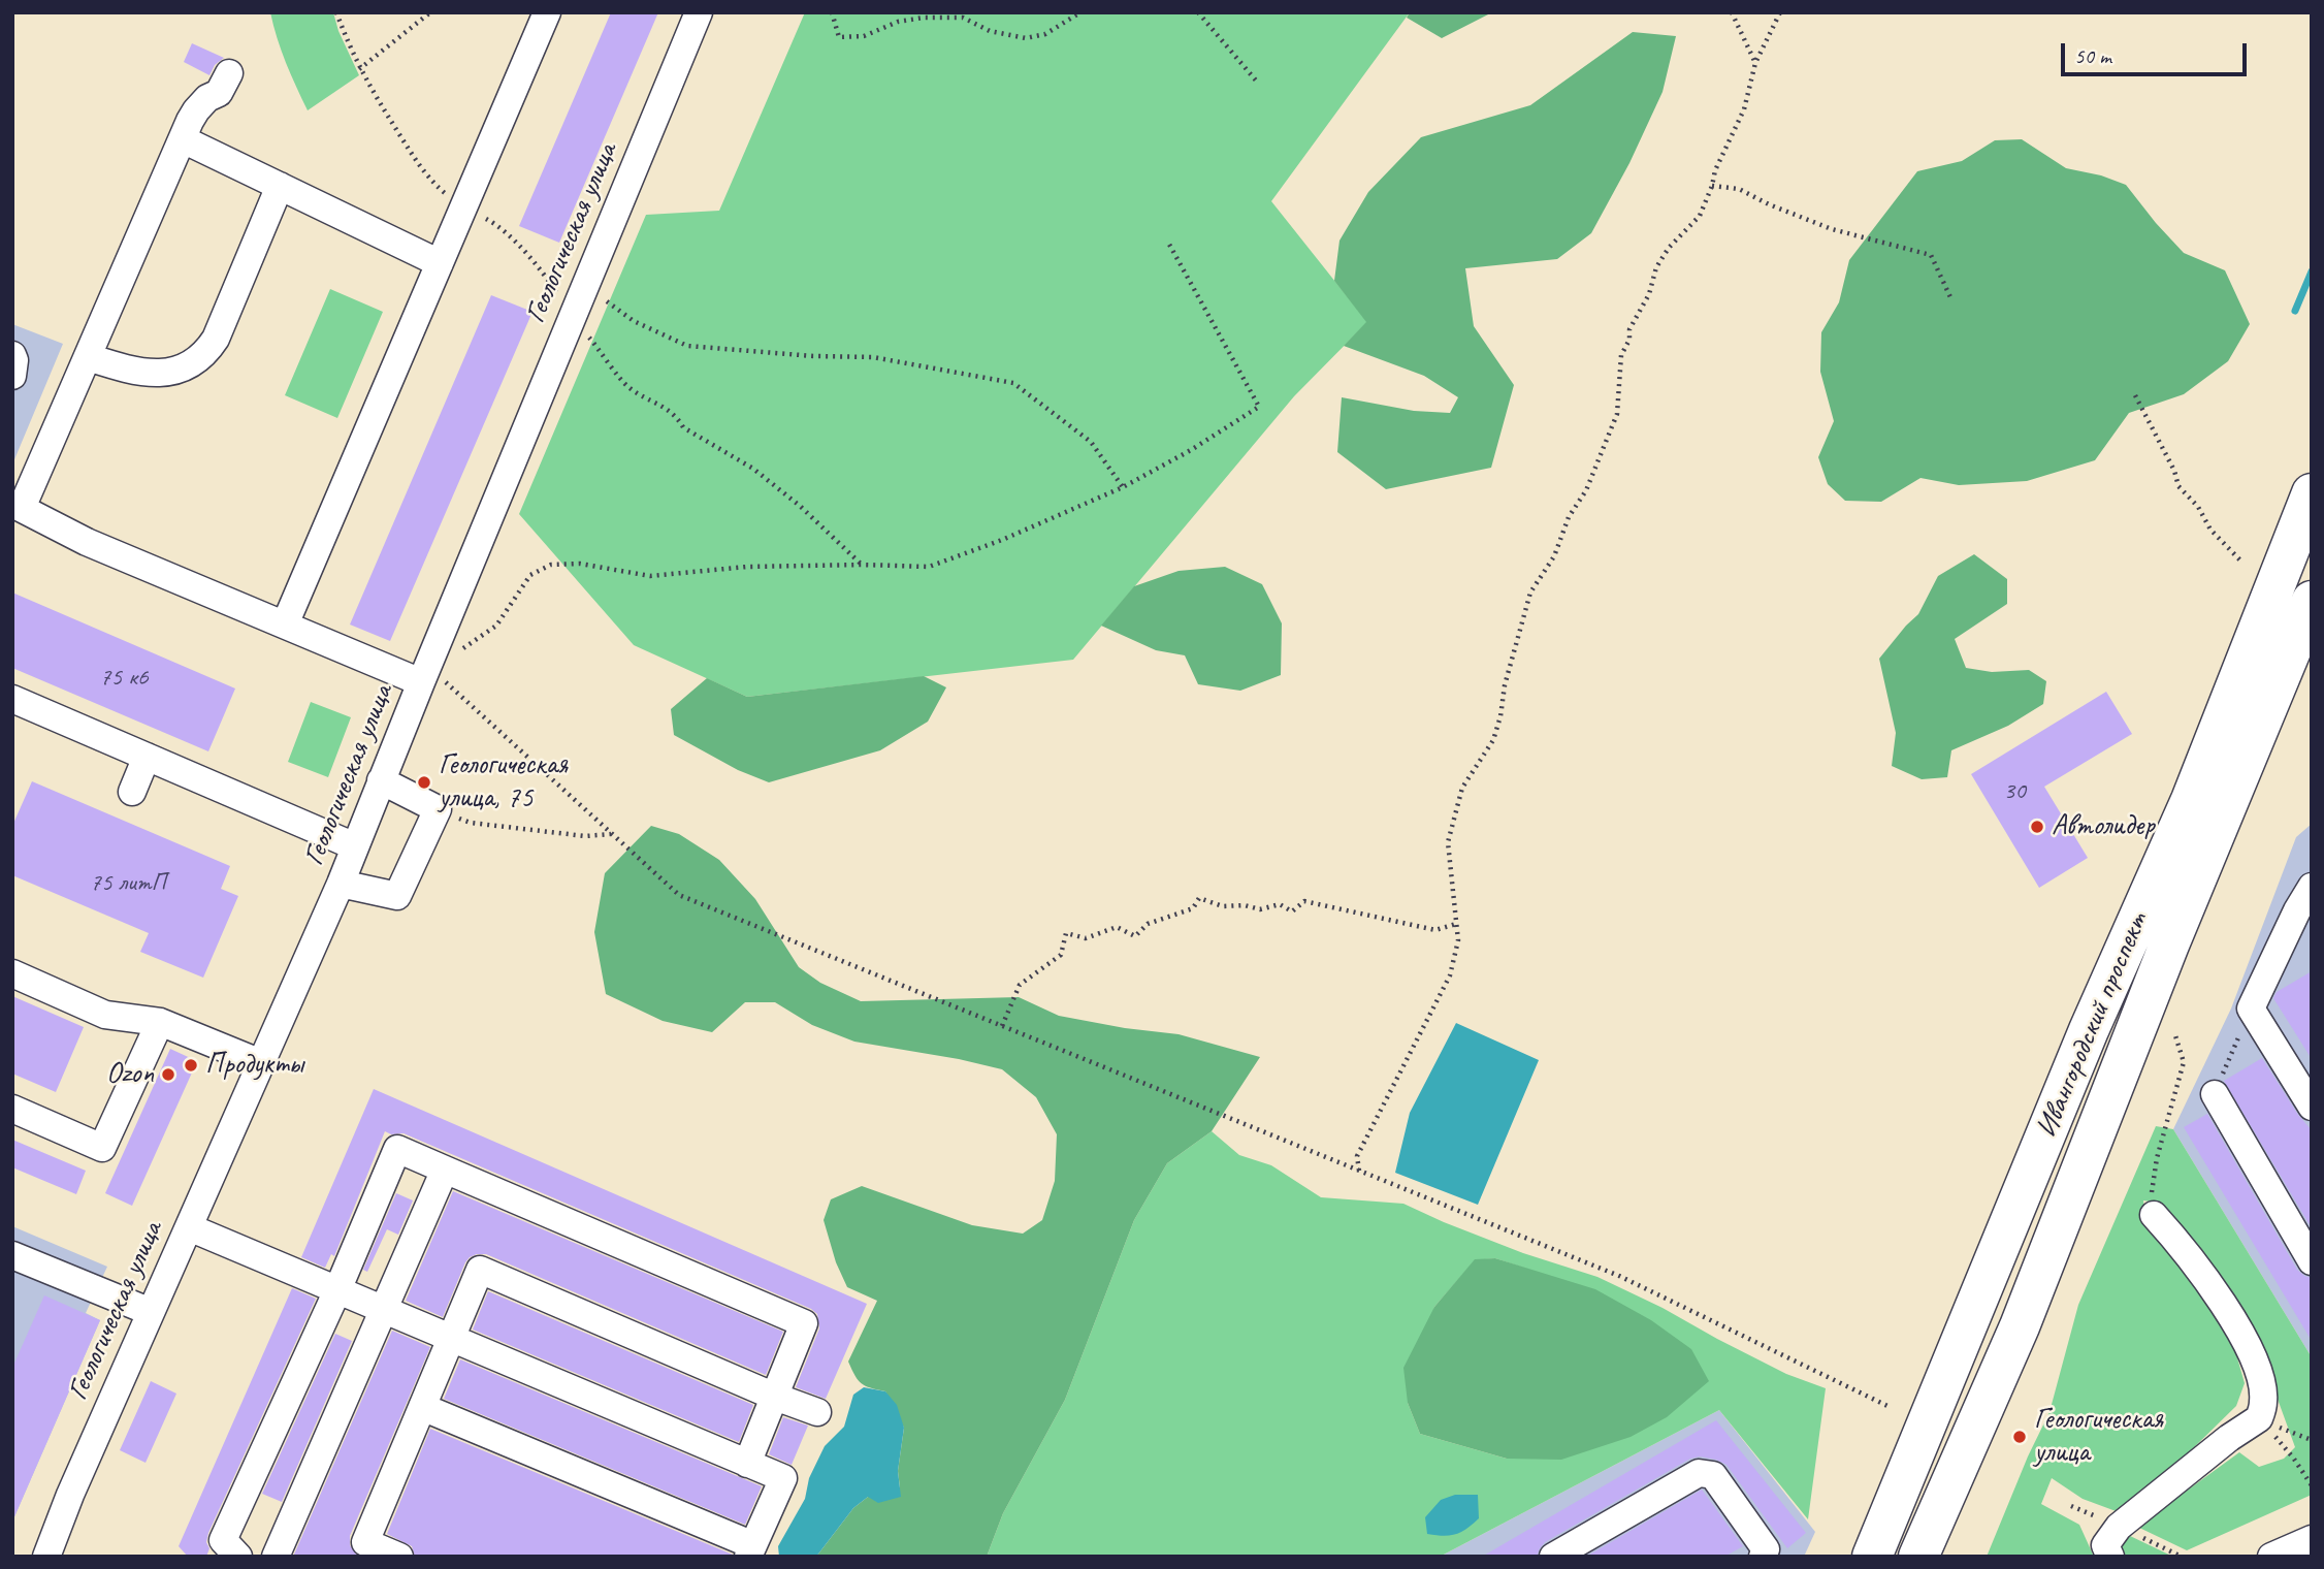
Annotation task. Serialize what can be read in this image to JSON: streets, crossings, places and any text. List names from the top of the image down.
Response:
{
  "streets": {
    "highway": ["Ивангородский проспект"],
    "street": ["Геологическая улица"]
  },
  "places": [
    "Геологическая улица, 75",
    "Автолидер",
    "Продукты",
    "Ozon",
    "Геологическая улица"
  ],
  "house_numbers": ["75 к6", "30", "75 литП"],
  "scale_bar": "50 m"
}
